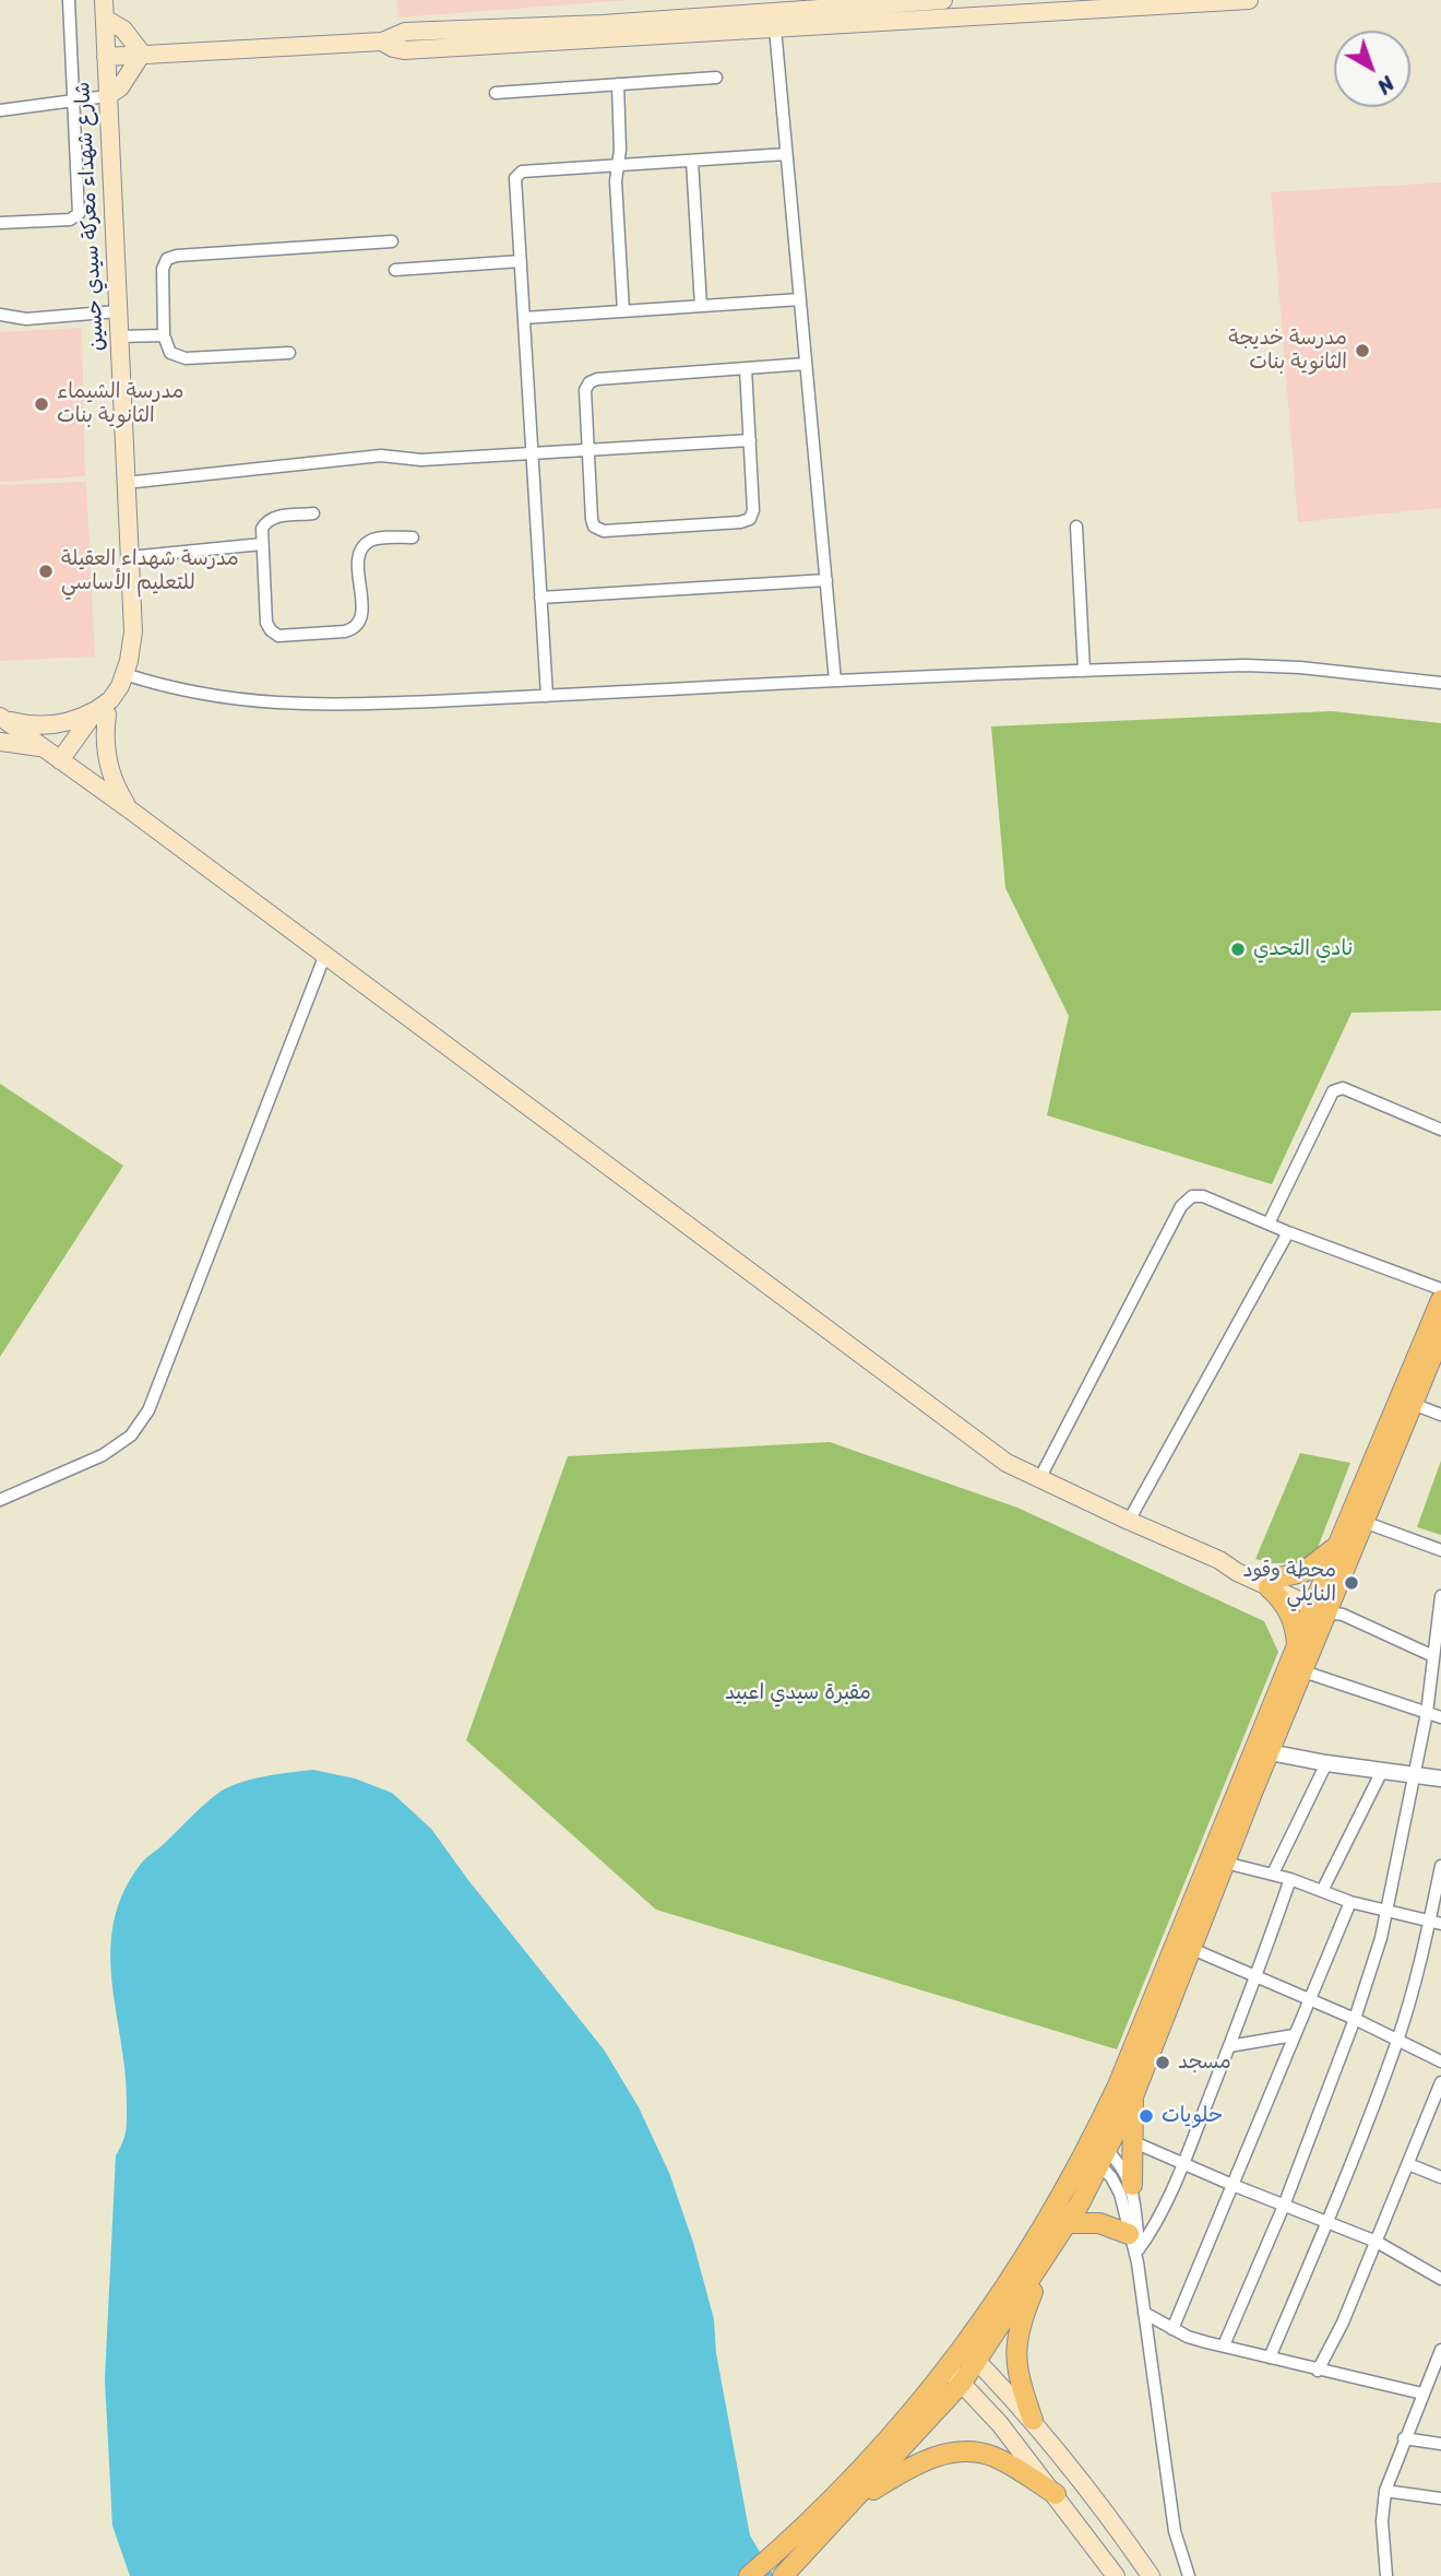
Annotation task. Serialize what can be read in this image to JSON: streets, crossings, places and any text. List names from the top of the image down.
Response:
{
  "streets": {
    "main road": ["شارع شهداء معركة سيدي حسين"]
  },
  "parks": ["مقبرة سيدي اعبيد"],
  "places": [
    "مدرسة خديجة الثانوية بنات",
    "مدرسة الشيماء الثانوية بنات",
    "مدرسة شهداء العقيلة للتعليم الأساسي",
    "نادي التحدي",
    "محطة وقود النايلي",
    "مسجد",
    "حلويات"
  ],
  "north": "bottom right"
}
